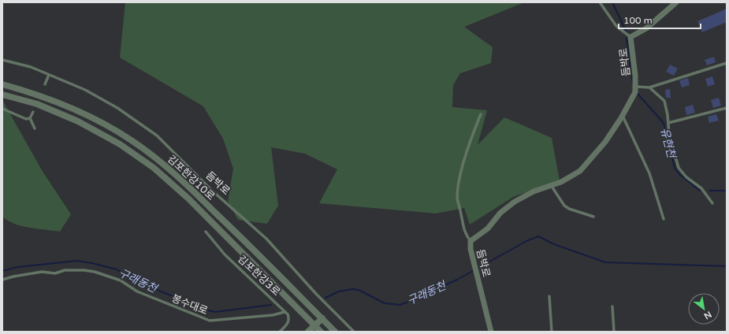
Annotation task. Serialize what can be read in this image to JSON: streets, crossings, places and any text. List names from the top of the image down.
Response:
{
  "streets": {
    "street": ["듬박로", "김포한강10로"],
    "lane": ["김포한강3로", "봉수대로"]
  },
  "crossings": [
    ["김포한강3로", "봉수대로"]
  ],
  "water": ["유현천", "구래동천"],
  "scale_bar": "100 m",
  "north": "bottom right"
}
